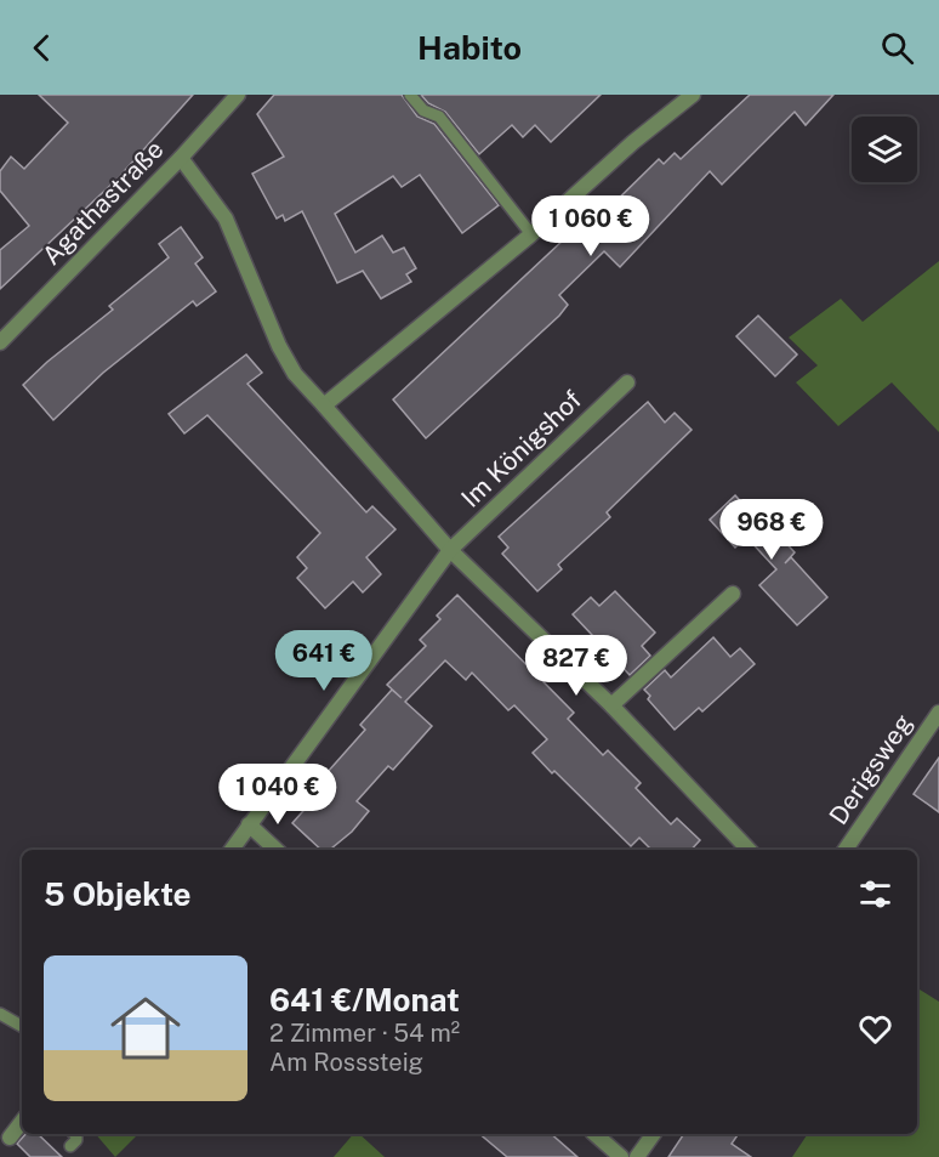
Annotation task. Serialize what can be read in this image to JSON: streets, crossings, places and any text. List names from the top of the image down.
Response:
{
  "streets": {
    "street": ["Agathastraße", "Im Königshof", "Derigsweg"]
  },
  "page": {
    "header": "Habito",
    "price": [
      "1 060 €",
      "968 €",
      "641 €",
      "827 €",
      "1 040 €"
    ],
    "heading": "5 Objekte",
    "list": [
      {
        "name": "641 €/Monat",
        "note": "2 Zimmer · 54 m² · Am Rosssteig"
      }
    ]
  }
}
